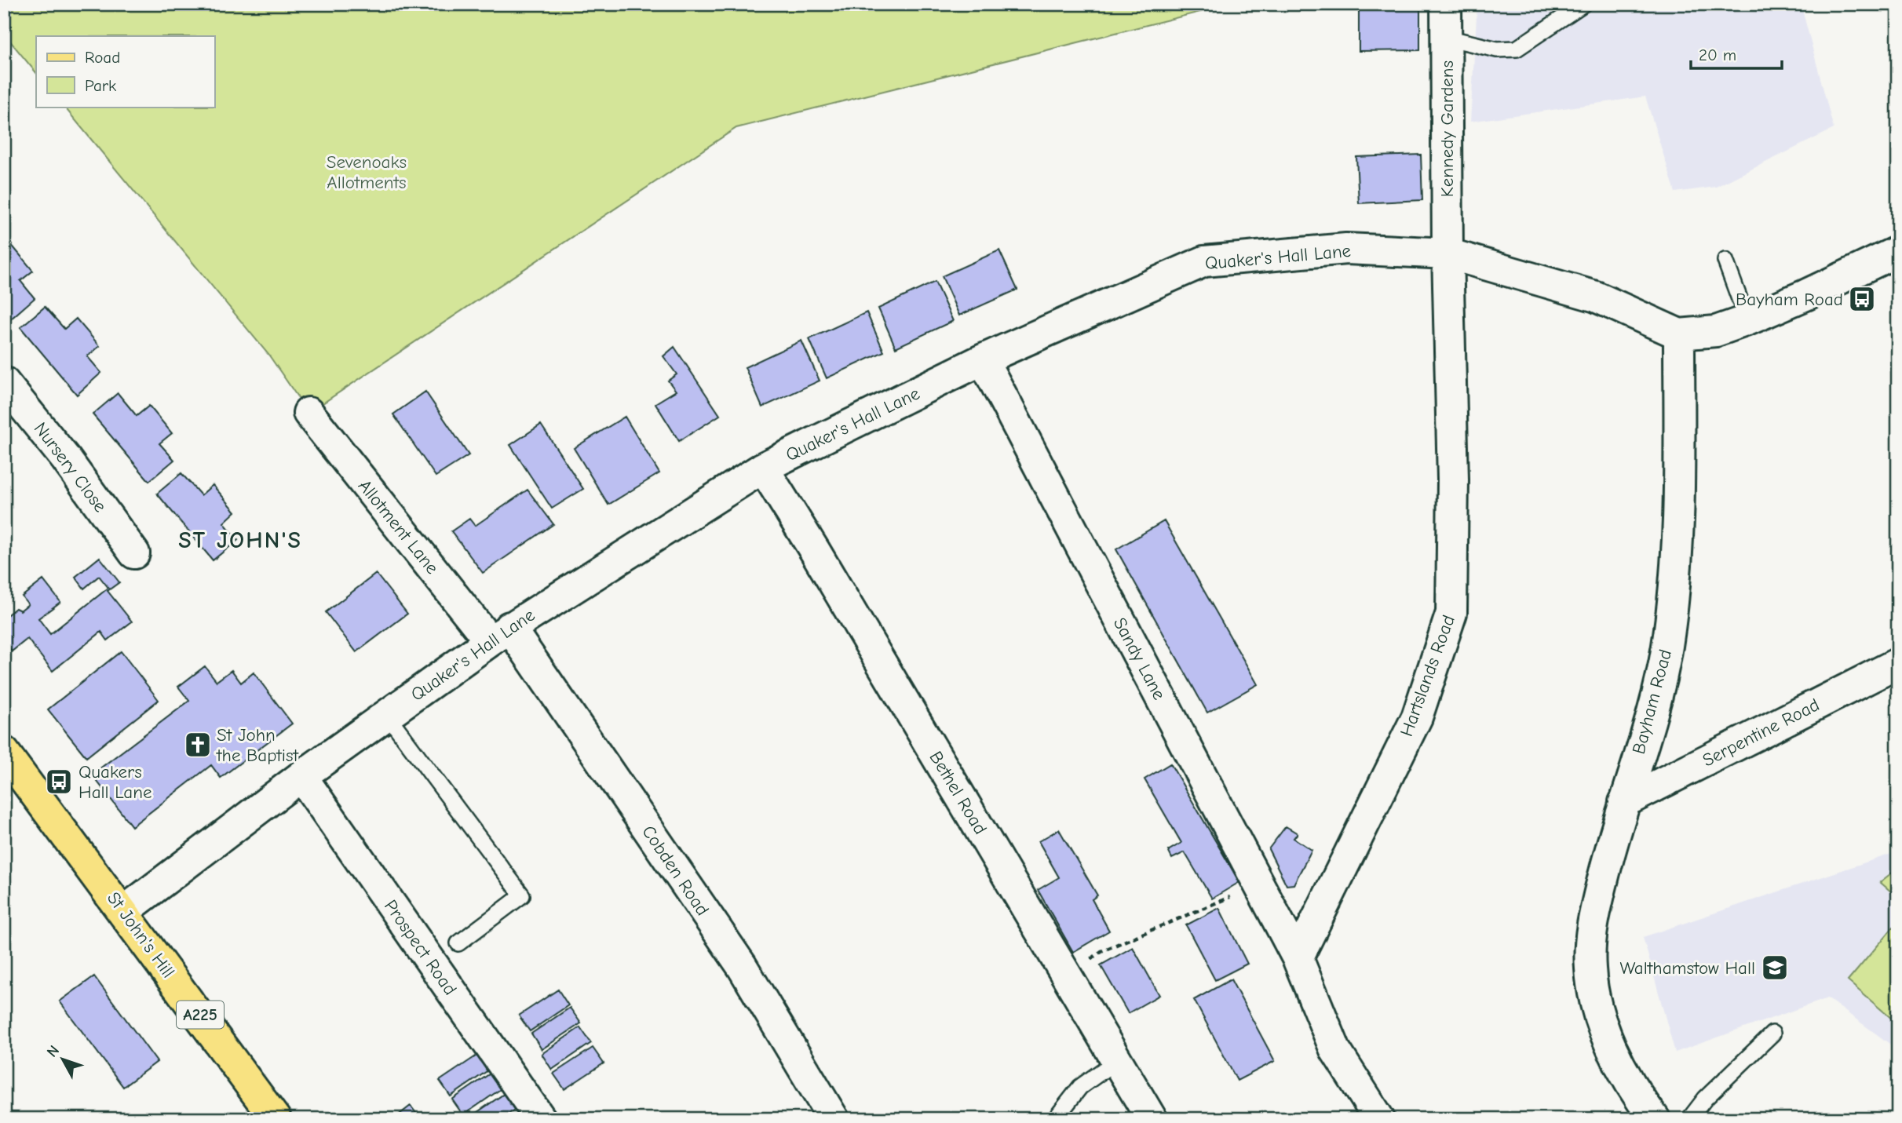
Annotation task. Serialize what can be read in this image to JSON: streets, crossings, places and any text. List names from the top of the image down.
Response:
{
  "streets": {
    "main road": ["St John's Hill", "A225"],
    "street": [
      "Kennedy Gardens",
      "Quaker's Hall Lane",
      "Nursery Close",
      "Allotment Lane",
      "Sandy Lane",
      "Hartslands Road",
      "Bayham Road",
      "Serpentine Road",
      "Bethel Road",
      "Cobden Road",
      "Prospect Road"
    ]
  },
  "crossings": [
    ["Kennedy Gardens", "Quaker's Hall Lane"],
    ["Kennedy Gardens", "Hartslands Road"],
    ["Quaker's Hall Lane", "Allotment Lane"],
    ["Quaker's Hall Lane", "Sandy Lane"],
    ["Quaker's Hall Lane", "Hartslands Road"],
    ["Quaker's Hall Lane", "Bayham Road"],
    ["Quaker's Hall Lane", "Bethel Road"],
    ["Quaker's Hall Lane", "Cobden Road"],
    ["Quaker's Hall Lane", "St John's Hill"],
    ["Quaker's Hall Lane", "Prospect Road"],
    ["Allotment Lane", "Cobden Road"],
    ["Sandy Lane", "Hartslands Road"],
    ["Bayham Road", "Serpentine Road"]
  ],
  "districts": ["ST JOHN'S"],
  "parks": ["Sevenoaks Allotments"],
  "places": {
    "bus stop": ["Bayham Road", "Quakers Hall Lane"],
    "church": ["St John the Baptist"],
    "school or university": ["Walthamstow Hall"]
  },
  "legend": ["Road", "Park"],
  "scale_bar": "20 m",
  "north": "top left"
}
